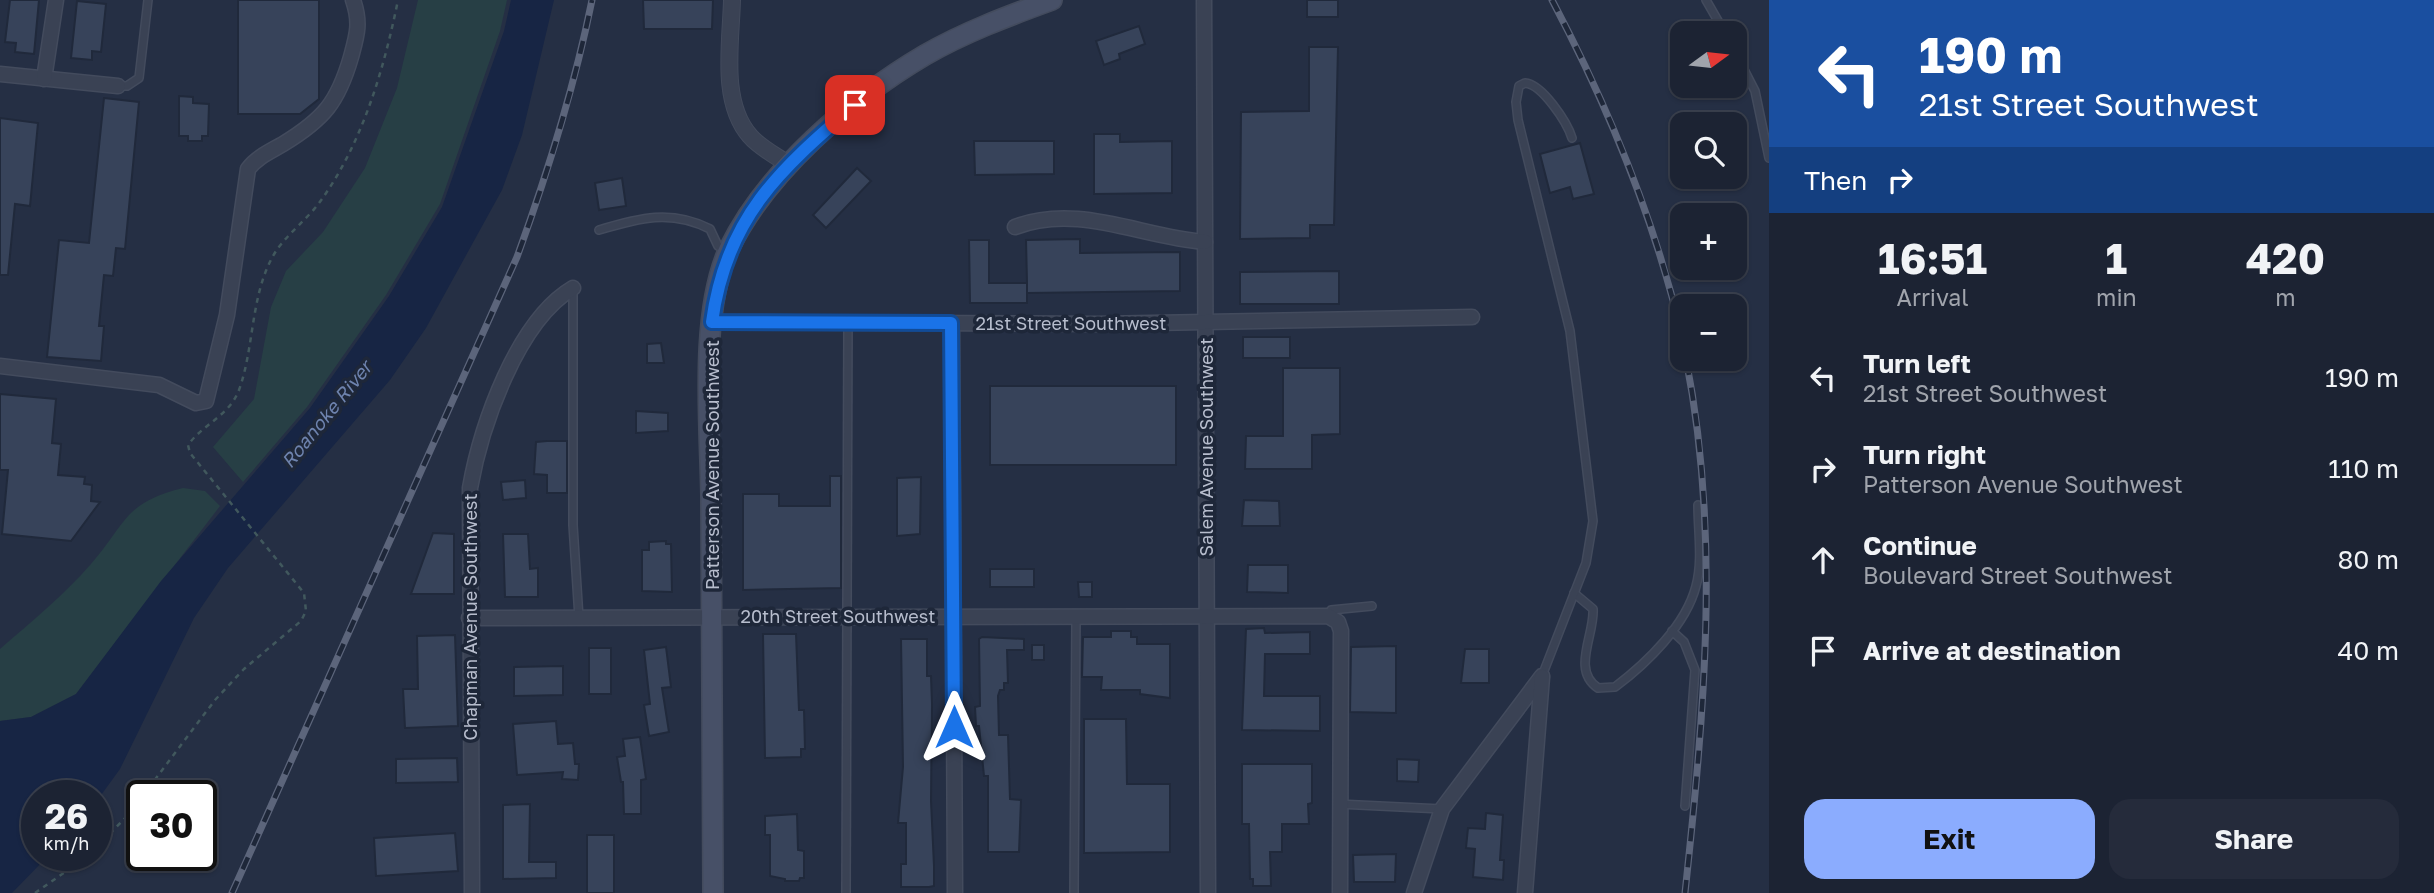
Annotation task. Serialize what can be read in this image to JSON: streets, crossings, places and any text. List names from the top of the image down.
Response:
{
  "streets": {
    "main road": ["Patterson Avenue Southwest"],
    "street": [
      "21st Street Southwest",
      "Salem Avenue Southwest",
      "20th Street Southwest",
      "Chapman Avenue Southwest"
    ]
  },
  "crossings": [
    ["21st Street Southwest", "Salem Avenue Southwest"],
    ["21st Street Southwest", "Patterson Avenue Southwest"],
    ["Salem Avenue Southwest", "20th Street Southwest"],
    ["Patterson Avenue Southwest", "20th Street Southwest"],
    ["20th Street Southwest", "Chapman Avenue Southwest"]
  ],
  "water": ["Roanoke River"],
  "north": "right",
  "page": {
    "turn": ["190 m", "21st Street Southwest"],
    "map_buttons": ["+", "−"],
    "then": "Then",
    "eta": [
      "16:51",
      "Arrival",
      "1",
      "min",
      "420",
      "m"
    ],
    "list": [
      {
        "name": "Turn left",
        "note": "21st Street Southwest",
        "value": "190 m"
      },
      {
        "name": "Turn right",
        "note": "Patterson Avenue Southwest",
        "value": "110 m"
      },
      {
        "name": "Continue",
        "note": "Boulevard Street Southwest",
        "value": "80 m"
      },
      {
        "name": "Arrive at destination",
        "value": "40 m"
      }
    ],
    "speed": "26 km/h",
    "limit": "30",
    "buttons": ["Exit", "Share"]
  }
}
